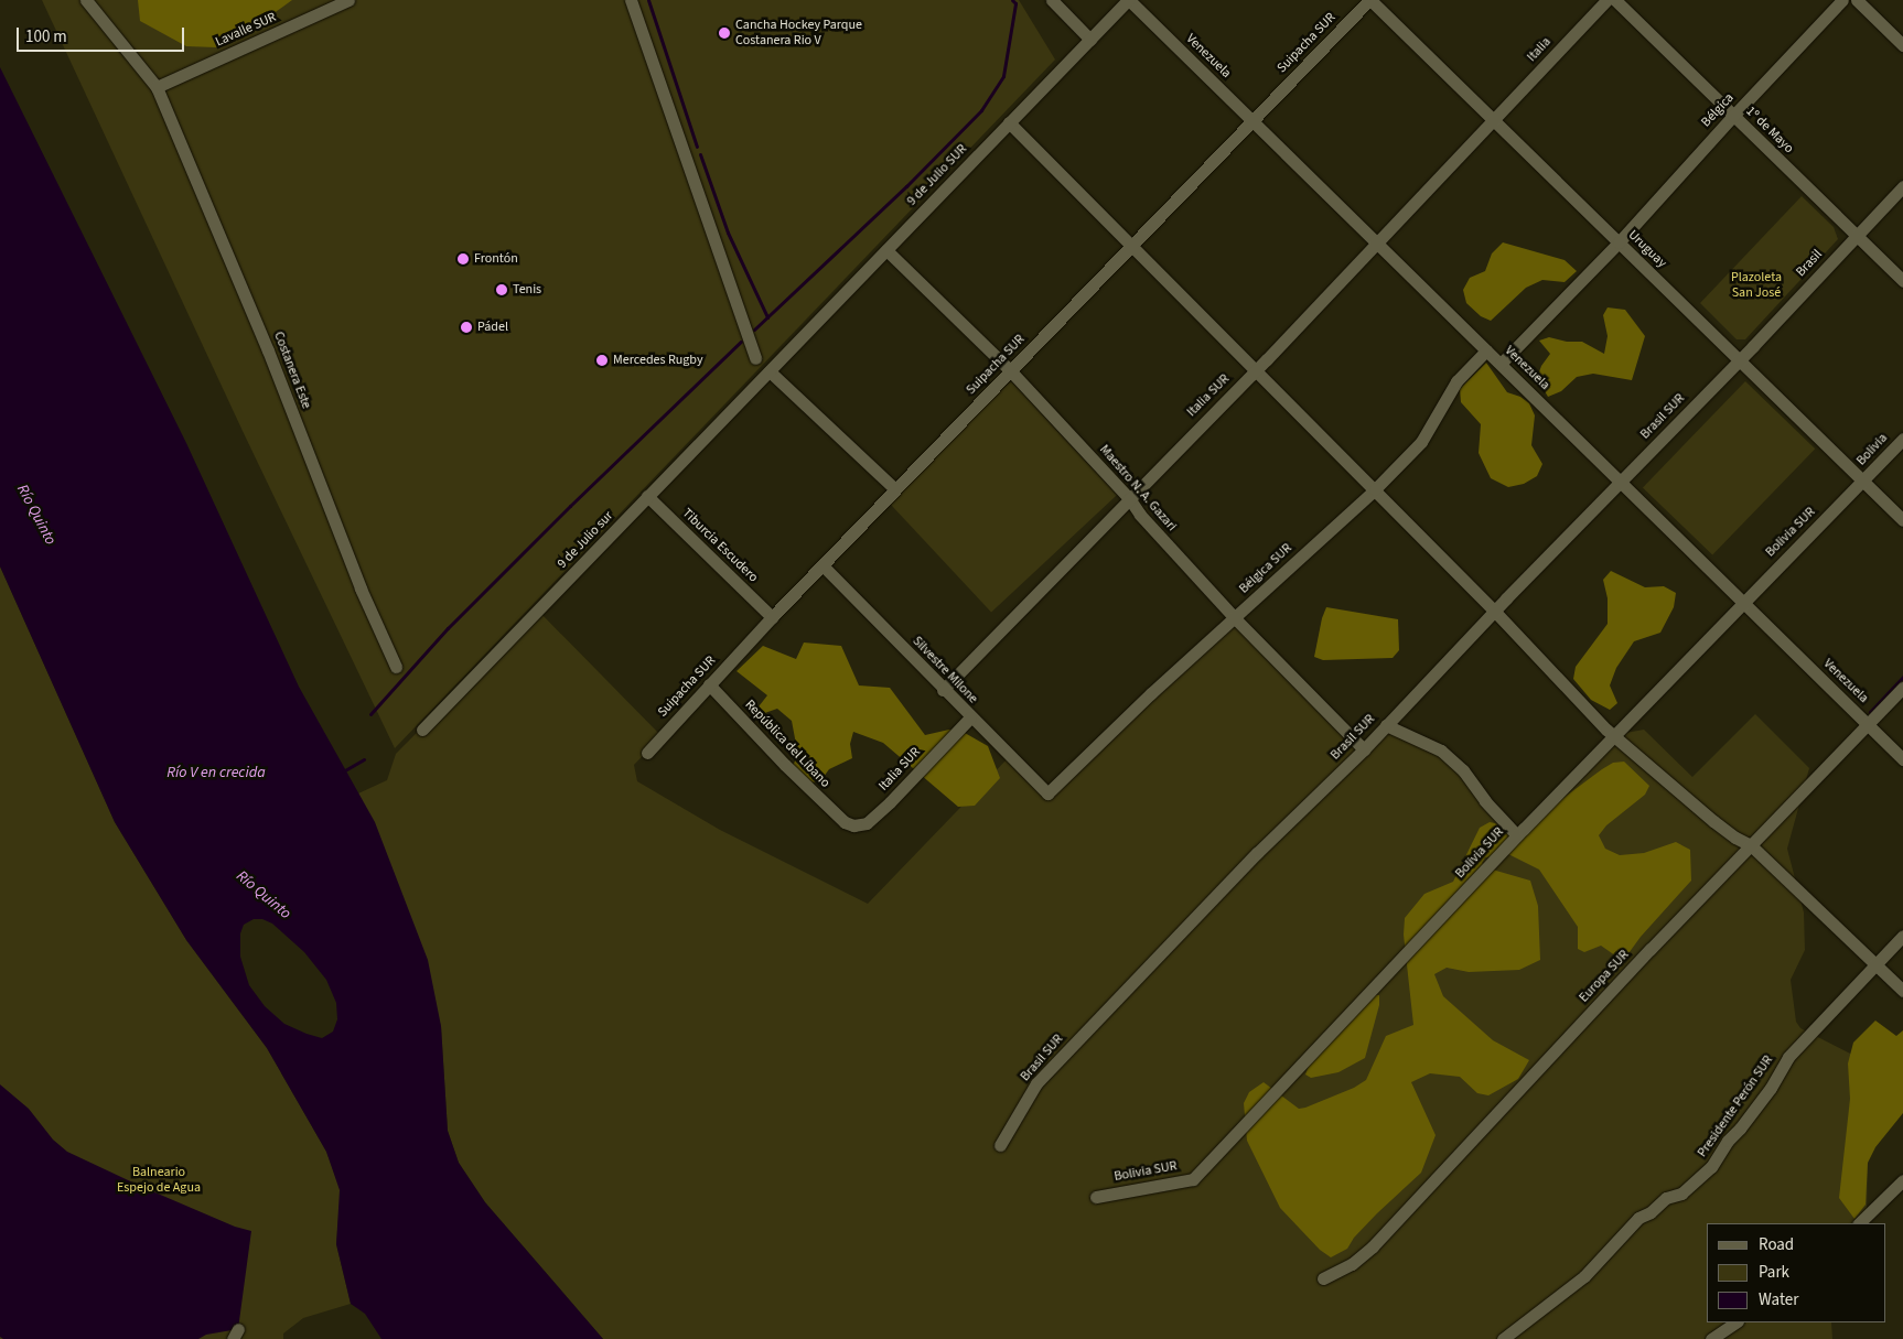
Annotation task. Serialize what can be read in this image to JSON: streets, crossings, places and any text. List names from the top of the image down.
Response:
{
  "streets": {
    "street": [
      "Lavalle SUR",
      "Suipacha SUR",
      "Italia",
      "Venezuela",
      "Bélgica",
      "1º de Mayo",
      "9 de Julio SUR",
      "Uruguay",
      "Brasil",
      "Costanera Este",
      "Italia SUR",
      "Brasil SUR",
      "Bolivia",
      "Maestro N. A. Gazari",
      "Bolivia SUR",
      "9 de Julio sur",
      "Tiburcia Escudero",
      "Bélgica SUR",
      "Silvestre Milone",
      "República del Líbano",
      "Europa SUR",
      "Presidente Perón SUR"
    ]
  },
  "crossings": [
    ["Lavalle SUR", "Costanera Este"],
    ["Suipacha SUR", "Venezuela"],
    ["Suipacha SUR", "Uruguay"],
    ["Suipacha SUR", "Maestro N. A. Gazari"],
    ["Suipacha SUR", "Tiburcia Escudero"],
    ["Suipacha SUR", "Silvestre Milone"],
    ["Suipacha SUR", "República del Líbano"],
    ["Italia", "Uruguay"],
    ["Italia", "Italia SUR"],
    ["Venezuela", "9 de Julio SUR"],
    ["Venezuela", "Italia SUR"],
    ["Venezuela", "Brasil SUR"],
    ["Venezuela", "Bolivia SUR"],
    ["Venezuela", "Bélgica SUR"],
    ["Venezuela", "Europa SUR"],
    ["Bélgica", "1º de Mayo"],
    ["Bélgica", "Uruguay"],
    ["1º de Mayo", "Brasil"],
    ["9 de Julio SUR", "Maestro N. A. Gazari"],
    ["9 de Julio SUR", "9 de Julio sur"],
    ["Uruguay", "Brasil"],
    ["Uruguay", "Italia SUR"],
    ["Uruguay", "Brasil SUR"],
    ["Uruguay", "Bolivia"],
    ["Uruguay", "Bolivia SUR"],
    ["Brasil", "Brasil SUR"],
    ["Italia SUR", "Maestro N. A. Gazari"],
    ["Italia SUR", "Silvestre Milone"],
    ["Italia SUR", "República del Líbano"],
    ["Brasil SUR", "Maestro N. A. Gazari"],
    ["Bolivia", "Bolivia SUR"],
    ["Maestro N. A. Gazari", "Bélgica SUR"],
    ["9 de Julio sur", "Tiburcia Escudero"],
    ["Bélgica SUR", "Silvestre Milone"]
  ],
  "water": ["Río Quinto", "Río V en crecida"],
  "parks": ["Plazoleta San José", "Balneario Espejo de Agua"],
  "places": [
    "Cancha Hockey Parque Costanera Rio V",
    "Frontón",
    "Tenis",
    "Pádel",
    "Mercedes Rugby"
  ],
  "legend": ["Road", "Park", "Water"],
  "scale_bar": "100 m"
}
